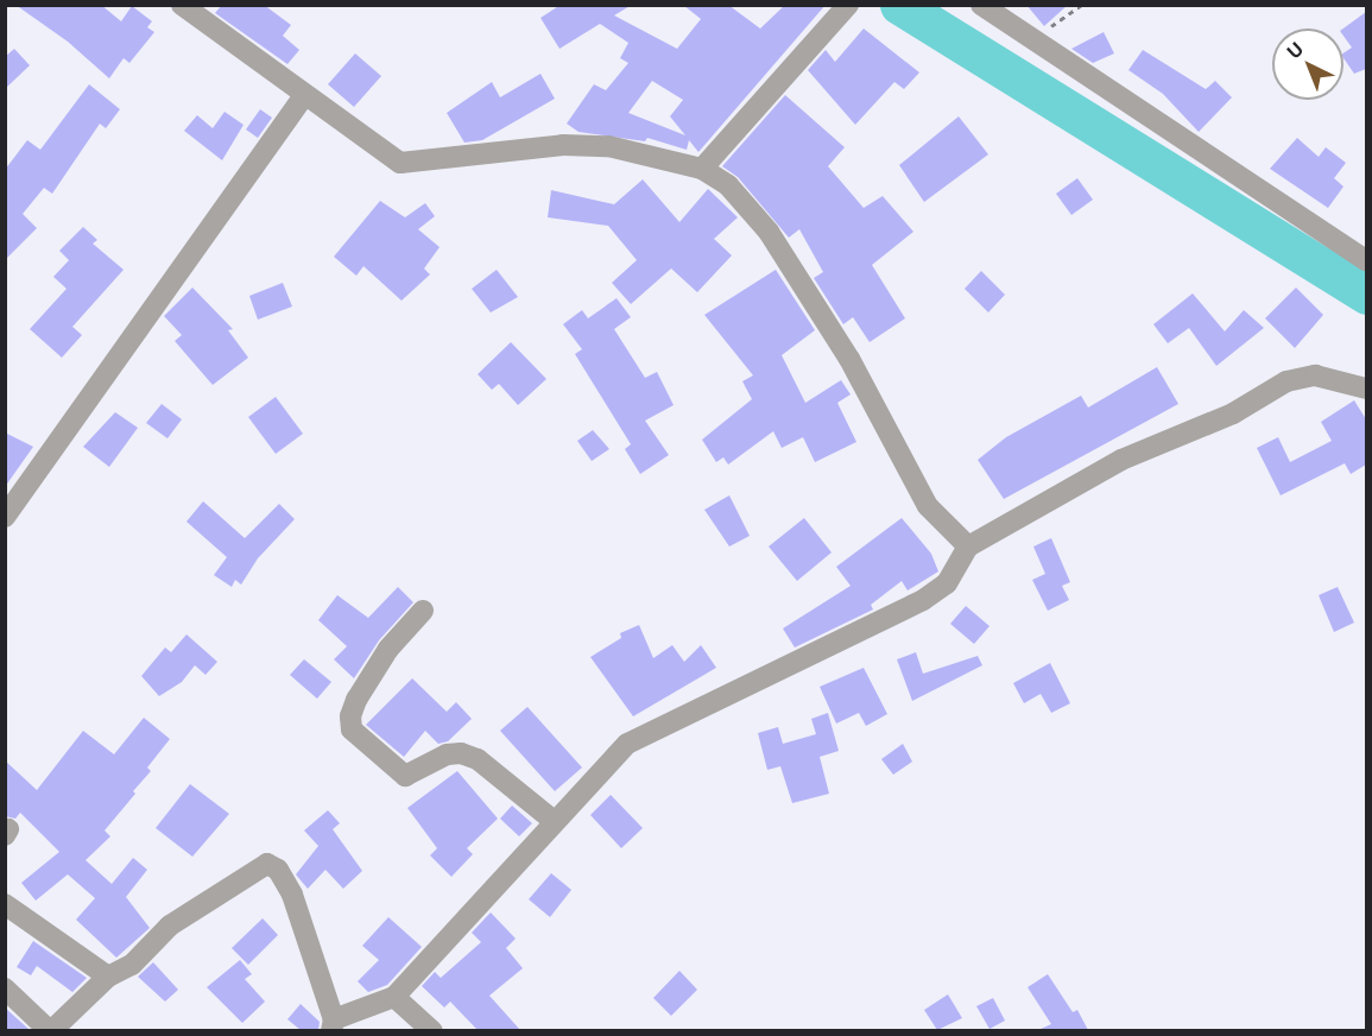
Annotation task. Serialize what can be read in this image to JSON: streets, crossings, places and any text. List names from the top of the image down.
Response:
{
  "north": "top left"
}
